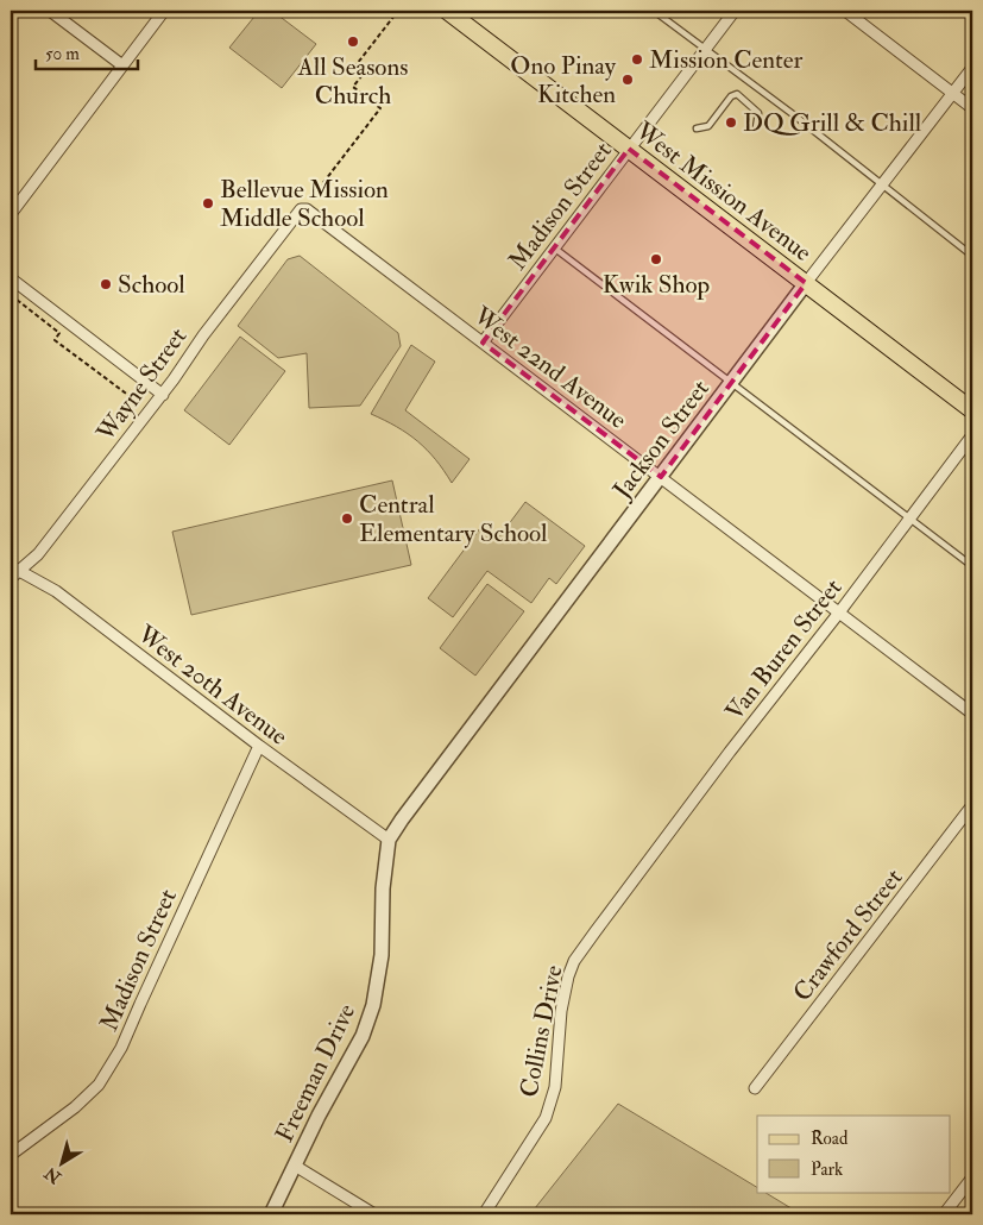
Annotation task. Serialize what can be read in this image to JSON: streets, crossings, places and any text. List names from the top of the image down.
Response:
{
  "streets": {
    "main road": ["West Mission Avenue"],
    "street": [
      "Madison Street",
      "West 22nd Avenue",
      "Wayne Street",
      "Jackson Street",
      "Van Buren Street",
      "West 20th Avenue",
      "Crawford Street",
      "Collins Drive",
      "Freeman Drive"
    ]
  },
  "crossings": [
    ["West Mission Avenue", "Madison Street"],
    ["West Mission Avenue", "Jackson Street"],
    ["Madison Street", "West 22nd Avenue"],
    ["Madison Street", "West 20th Avenue"],
    ["West 22nd Avenue", "Wayne Street"],
    ["West 22nd Avenue", "Jackson Street"],
    ["West 22nd Avenue", "Van Buren Street"],
    ["Wayne Street", "West 20th Avenue"],
    ["Jackson Street", "West 20th Avenue"],
    ["Jackson Street", "Freeman Drive"],
    ["Van Buren Street", "Collins Drive"],
    ["West 20th Avenue", "Freeman Drive"]
  ],
  "places": [
    "All Seasons Church",
    "Mission Center",
    "Ono Pinay Kitchen",
    "DQ Grill & Chill",
    "Bellevue Mission Middle School",
    "Kwik Shop",
    "School",
    "Central Elementary School"
  ],
  "legend": ["Road", "Park"],
  "scale_bar": "50 m",
  "north": "bottom left"
}
